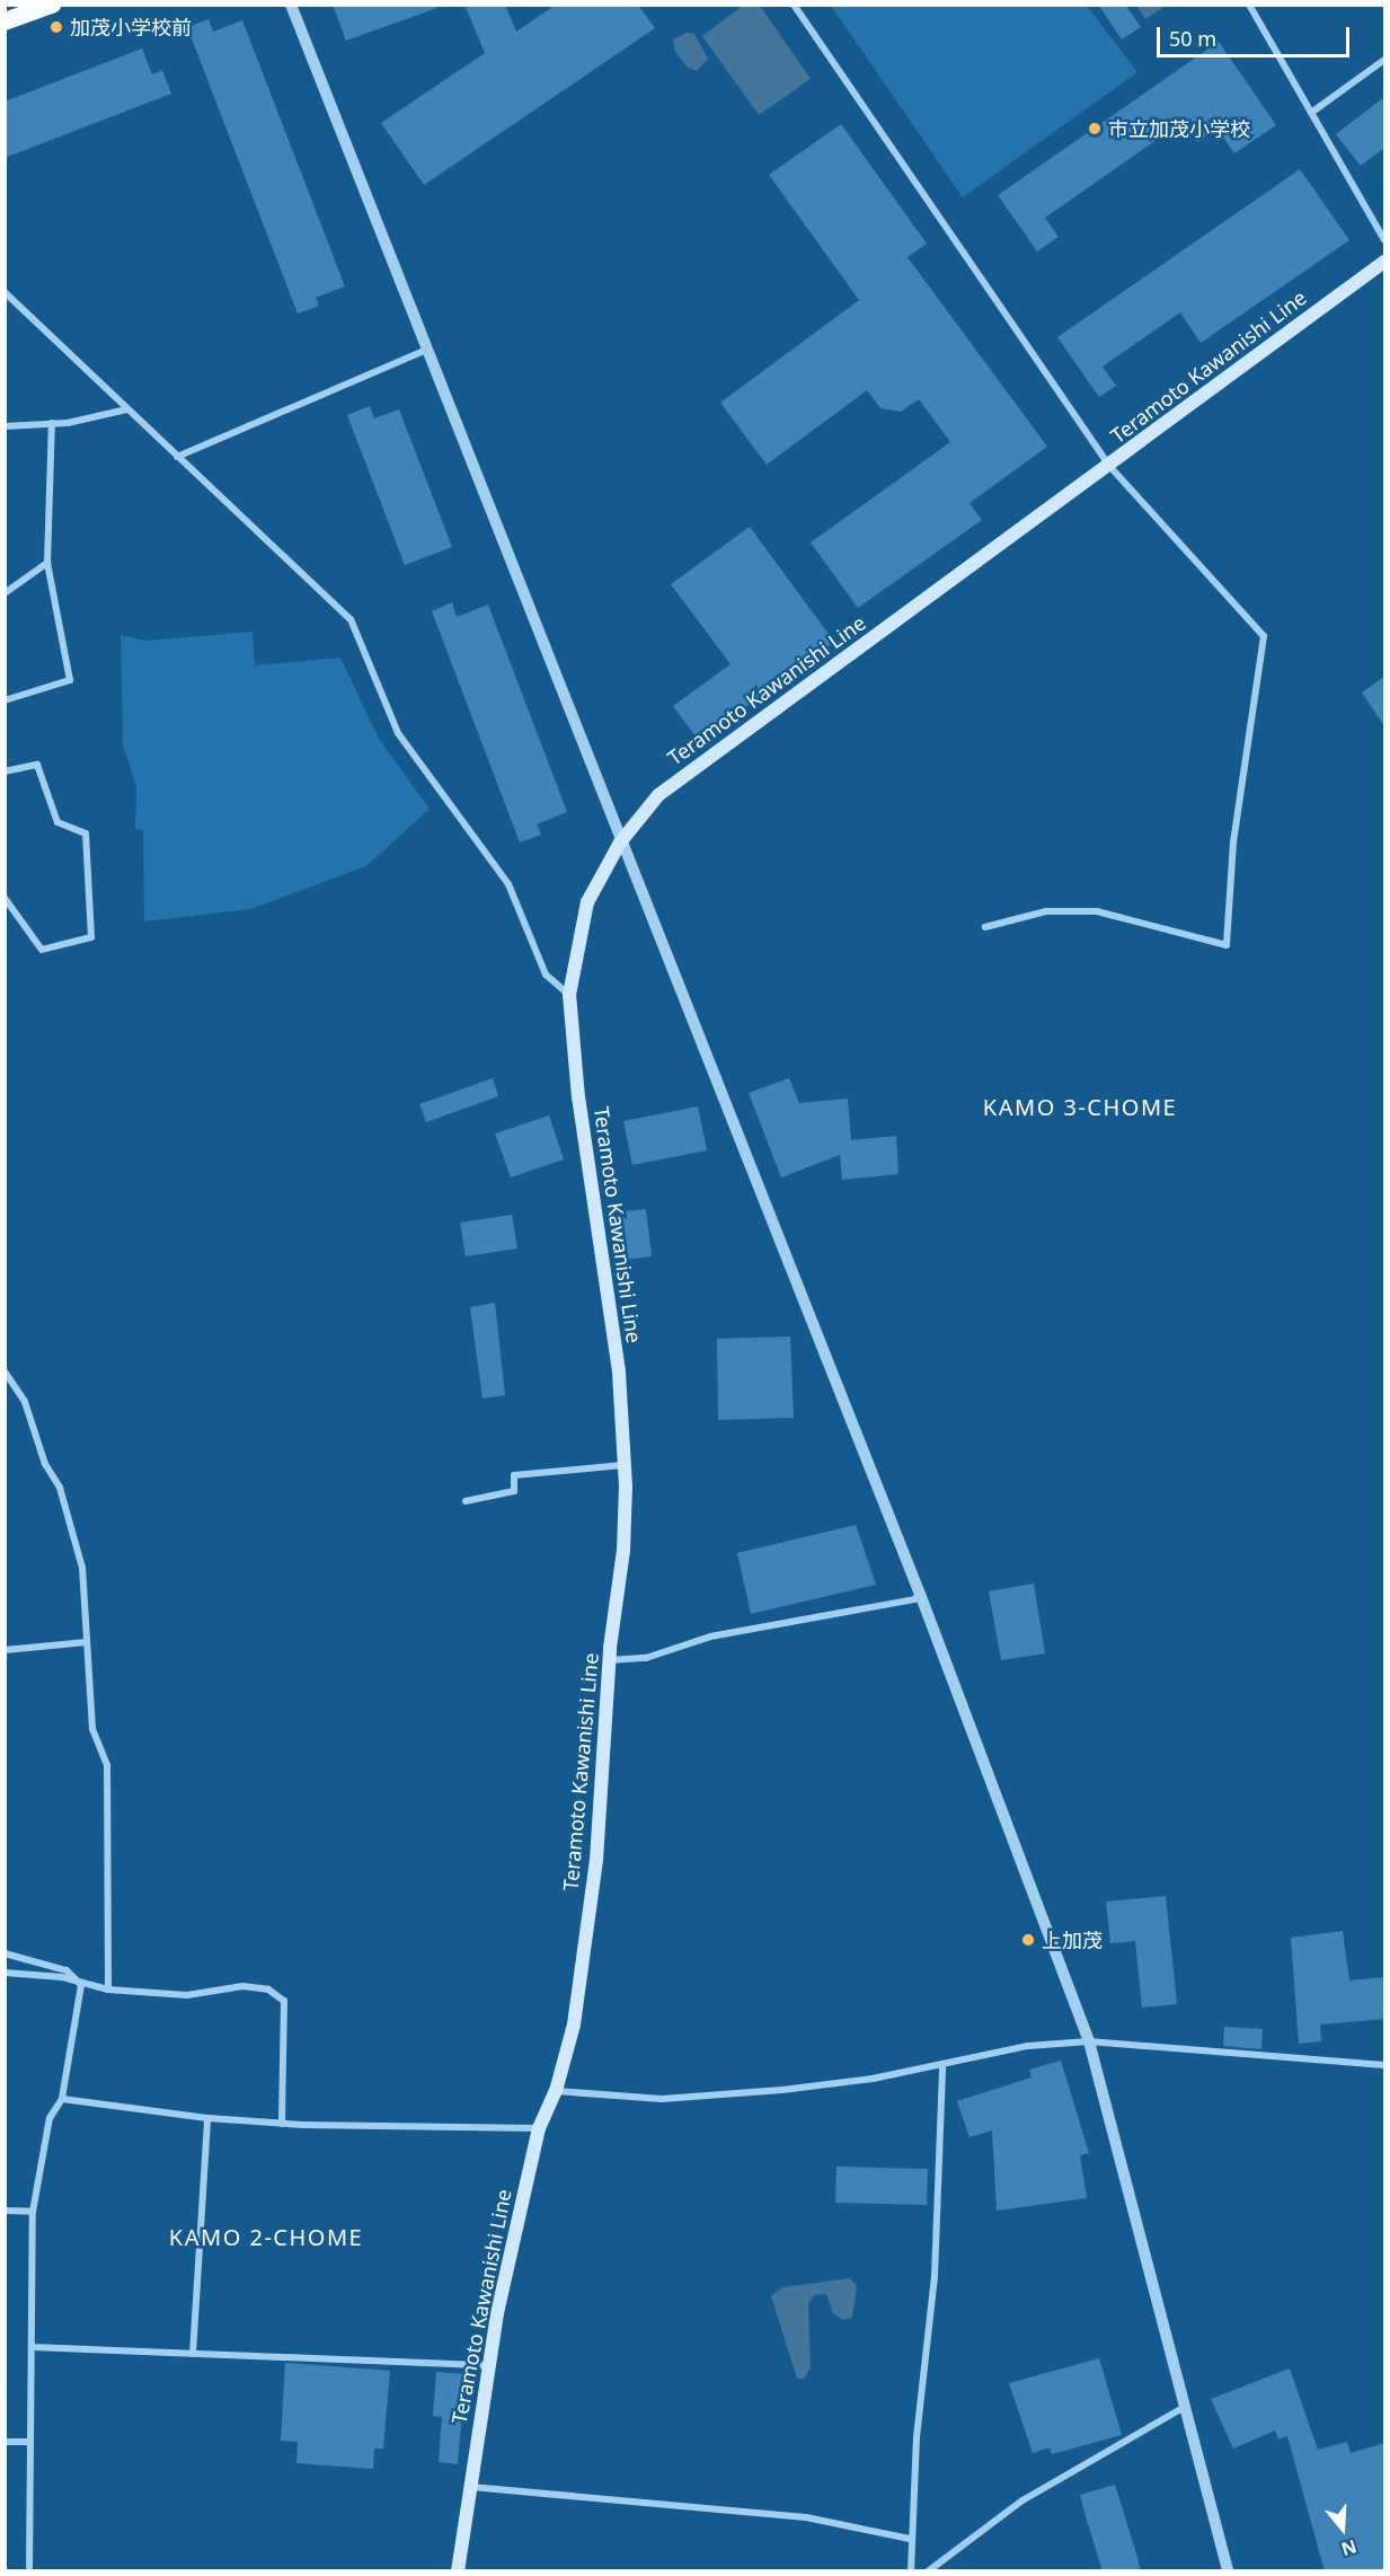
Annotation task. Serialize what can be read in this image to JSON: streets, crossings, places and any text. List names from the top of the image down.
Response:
{
  "streets": {
    "main road": ["Teramoto Kawanishi Line"]
  },
  "districts": ["KAMO 3-CHOME", "KAMO 2-CHOME"],
  "places": ["加茂小学校前", "市立加茂小学校", "上加茂"],
  "scale_bar": "50 m",
  "north": "bottom"
}
